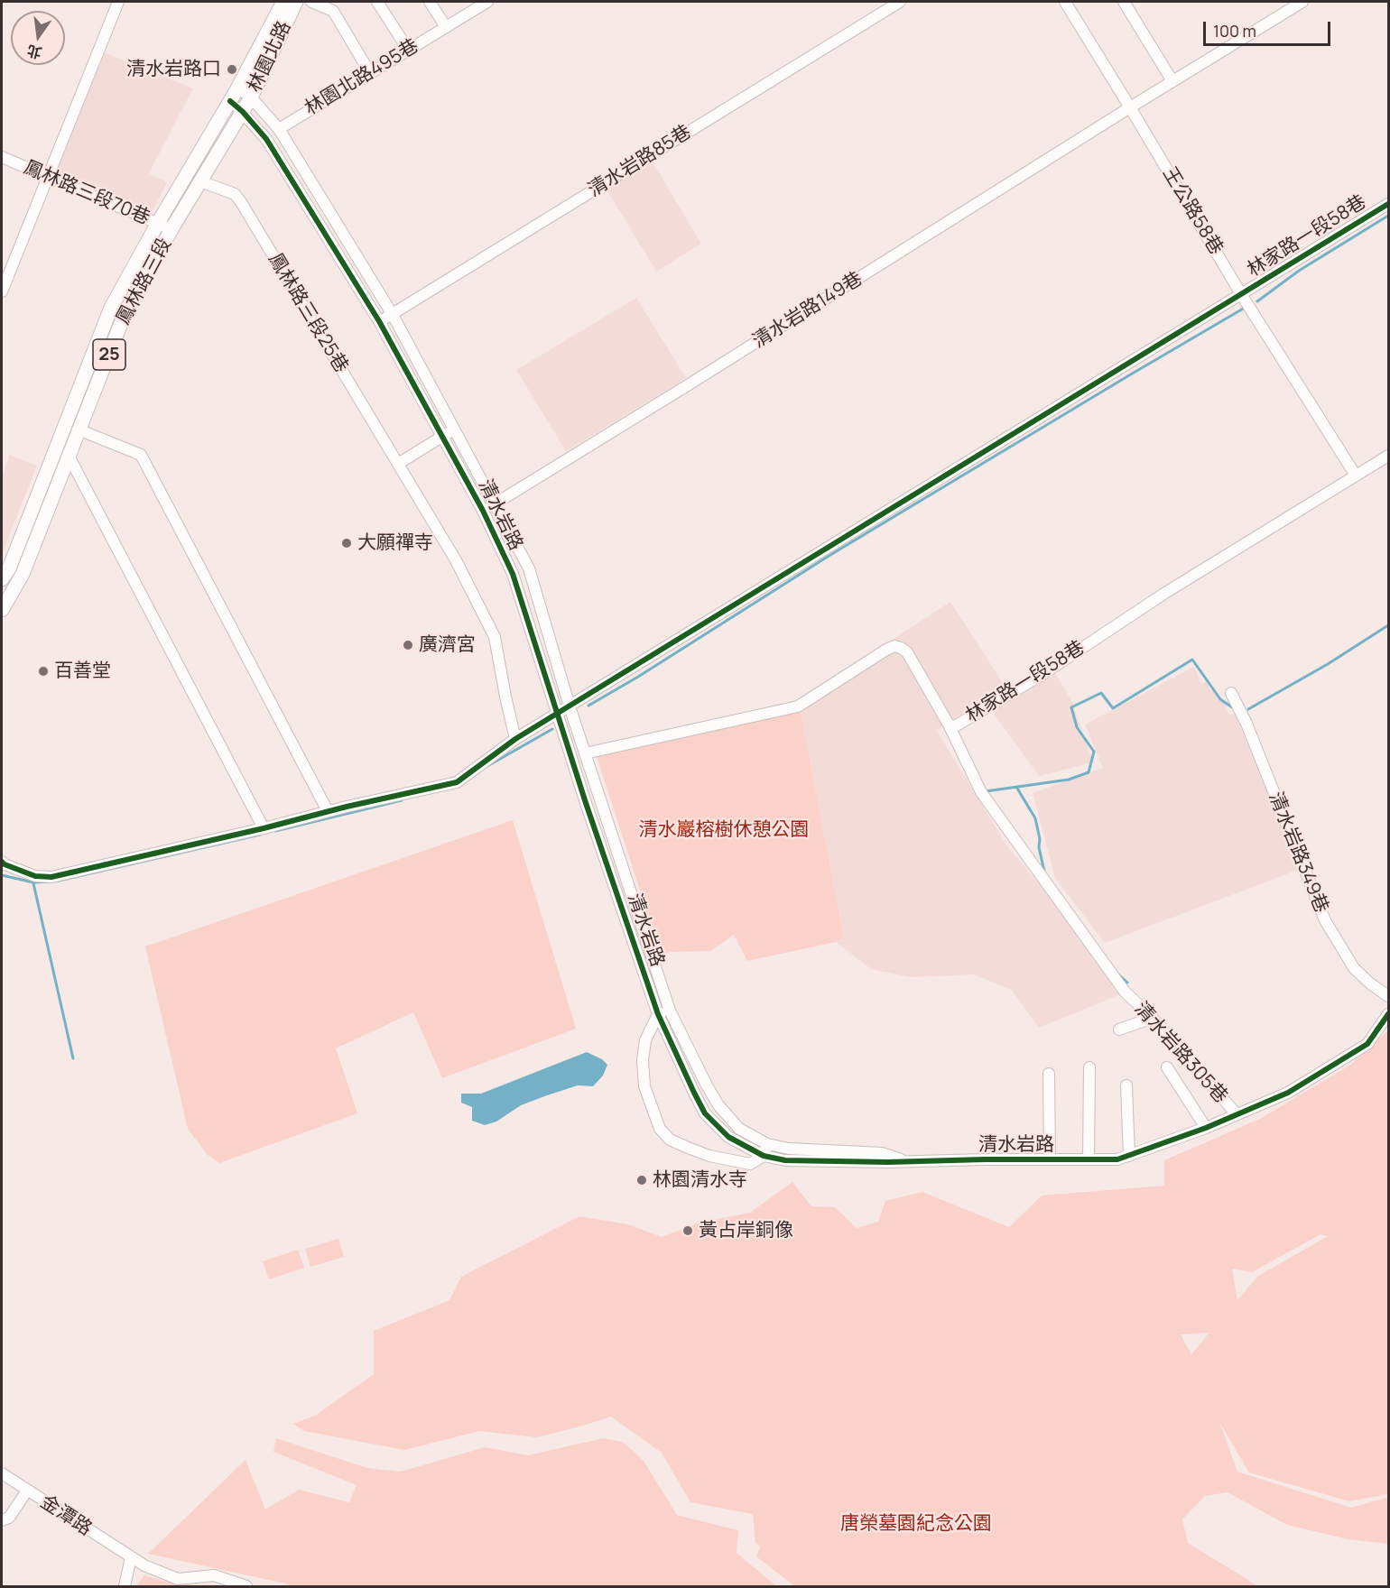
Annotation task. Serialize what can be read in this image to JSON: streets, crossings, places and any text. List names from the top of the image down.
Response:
{
  "streets": {
    "main road": ["林園北路", "鳳林路三段", "25"],
    "street": [
      "林園北路495巷",
      "清水岩路85巷",
      "鳳林路三段70巷",
      "王公路58巷",
      "林家路一段58巷",
      "清水岩路149巷",
      "鳳林路三段25巷",
      "清水岩路",
      "清水岩路349巷",
      "清水岩路305巷",
      "金潭路"
    ]
  },
  "crossings": [
    ["林園北路", "鳳林路三段"],
    ["林園北路", "清水岩路"],
    ["林園北路495巷", "清水岩路"],
    ["清水岩路85巷", "清水岩路"],
    ["鳳林路三段70巷", "鳳林路三段"],
    ["王公路58巷", "林家路一段58巷"],
    ["王公路58巷", "清水岩路149巷"],
    ["林家路一段58巷", "鳳林路三段25巷"],
    ["林家路一段58巷", "清水岩路"],
    ["林家路一段58巷", "清水岩路305巷"],
    ["鳳林路三段", "鳳林路三段25巷"],
    ["鳳林路三段", "清水岩路"],
    ["清水岩路149巷", "清水岩路"],
    ["清水岩路", "清水岩路305巷"]
  ],
  "parks": ["清水巖榕樹休憩公園", "唐榮墓園紀念公園"],
  "places": [
    "清水岩路口",
    "大願禪寺",
    "廣濟宮",
    "百善堂",
    "林園清水寺",
    "黃占岸銅像"
  ],
  "scale_bar": "100 m",
  "north": "bottom"
}
